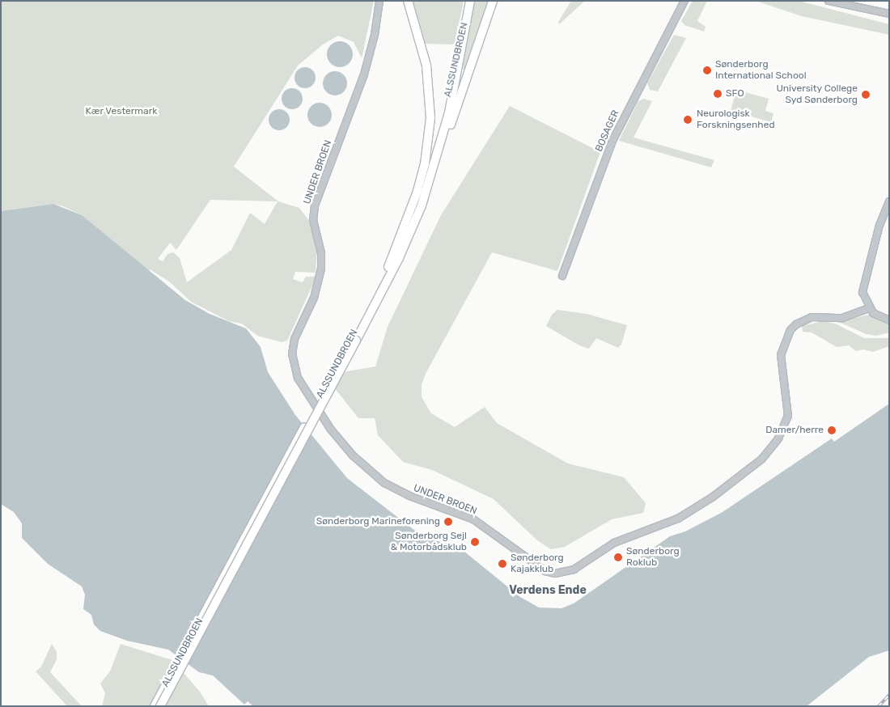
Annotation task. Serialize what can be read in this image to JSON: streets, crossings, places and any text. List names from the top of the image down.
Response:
{
  "streets": {
    "highway": ["ALSSUNDBROEN"],
    "street": ["BOSAGER", "UNDER BROEN"]
  },
  "districts": ["Verdens Ende"],
  "parks": ["Kær Vestermark"],
  "places": [
    "Sønderborg International School",
    "SFO",
    "University College Syd Sønderborg",
    "Neurologisk Forskningsenhed",
    "Damer/herre",
    "Sønderborg Marineforening",
    "Sønderborg Sejl & Motorbådsklub",
    "Sønderborg Roklub",
    "Sønderborg Kajakklub"
  ]
}
